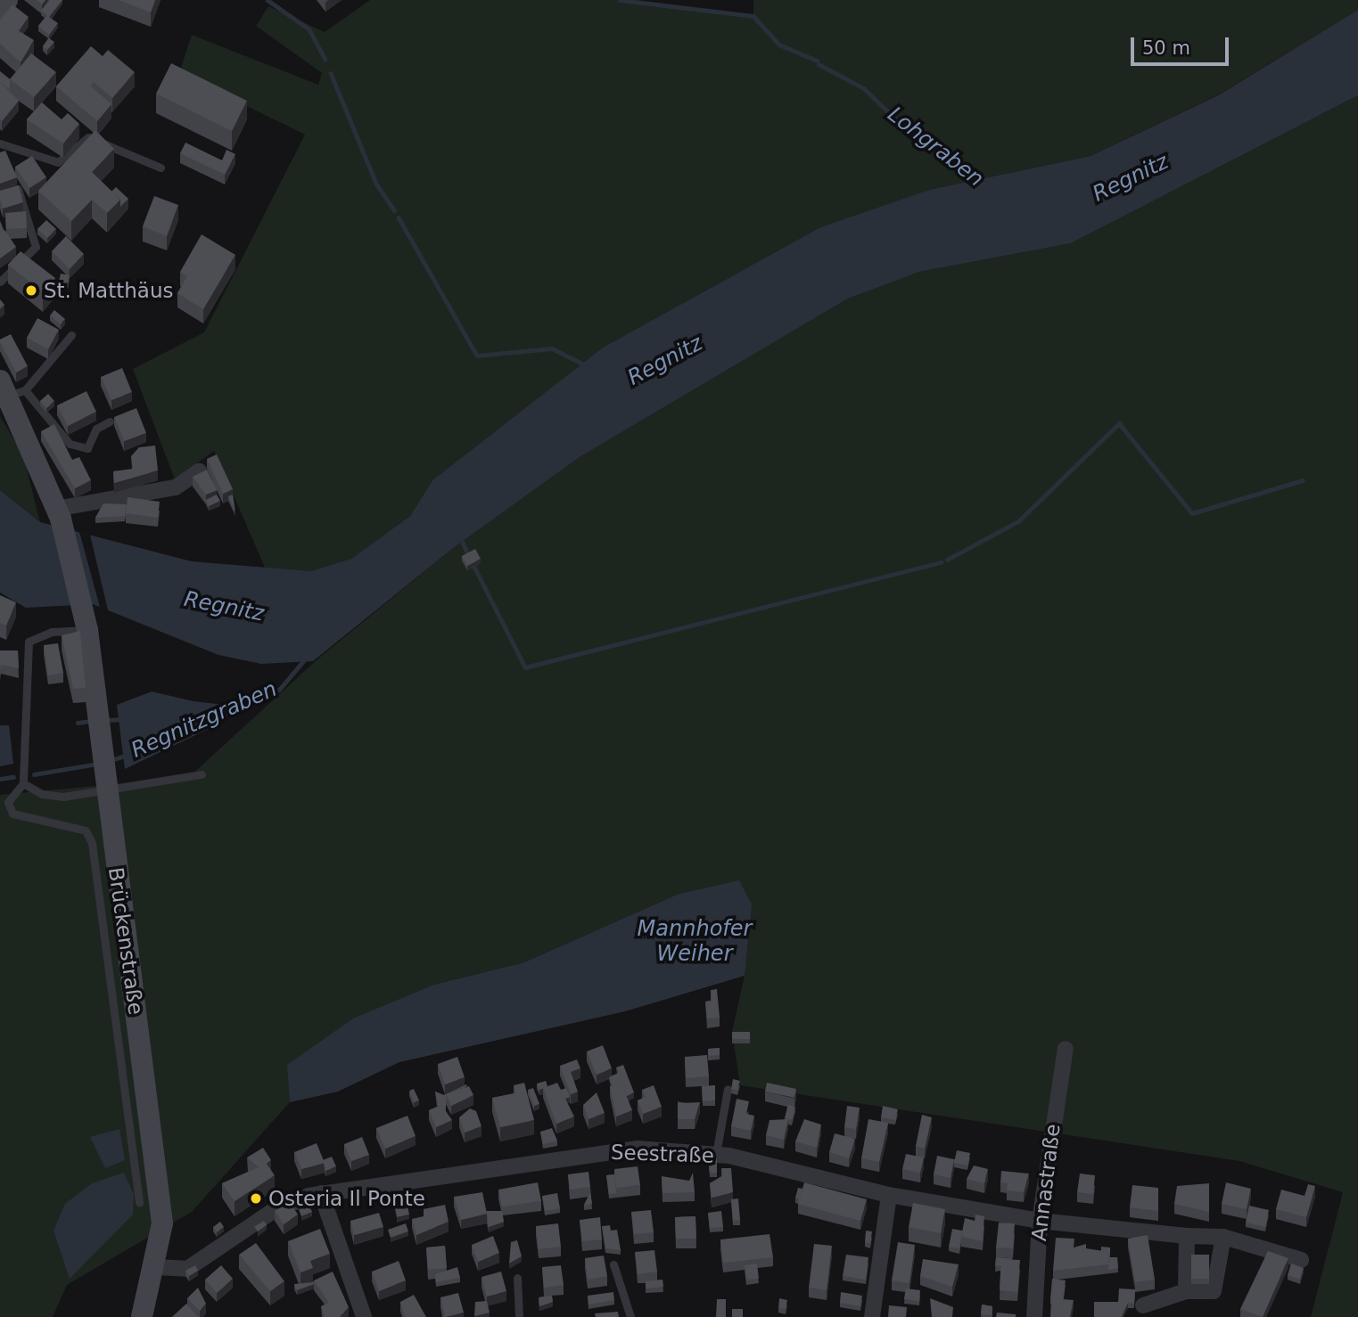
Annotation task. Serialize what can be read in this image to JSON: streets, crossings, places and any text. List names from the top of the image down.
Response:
{
  "streets": {
    "main road": ["Brückenstraße"],
    "street": ["Seestraße", "Annastraße"]
  },
  "crossings": [
    ["Brückenstraße", "Seestraße"],
    ["Seestraße", "Annastraße"]
  ],
  "water": [
    "Lohgraben",
    "Regnitz",
    "Regnitzgraben",
    "Mannhofer Weiher"
  ],
  "places": ["St. Matthäus", "Osteria Il Ponte"],
  "scale_bar": "50 m"
}
